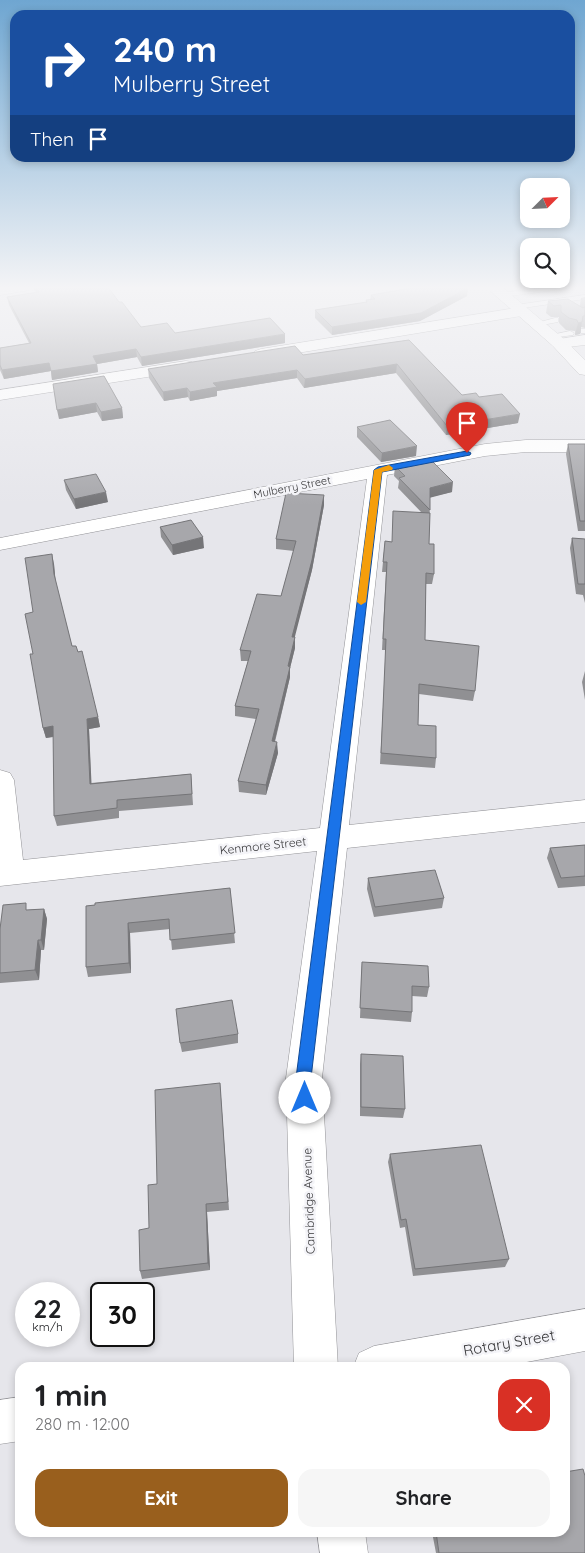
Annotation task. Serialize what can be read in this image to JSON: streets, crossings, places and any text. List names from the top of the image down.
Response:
{
  "streets": {
    "street": [
      "Mulberry Street",
      "Kenmore Street",
      "Cambridge Avenue",
      "Rotary Street"
    ]
  },
  "crossings": [
    ["Mulberry Street", "Cambridge Avenue"],
    ["Kenmore Street", "Cambridge Avenue"]
  ],
  "north": "top right",
  "page": {
    "turn": ["240 m", "Mulberry Street"],
    "then": "Then",
    "speed": "22 km/h",
    "limit": "30",
    "heading": ["1 min", "280 m · 12:00"],
    "buttons": ["Exit", "Share"]
  }
}
